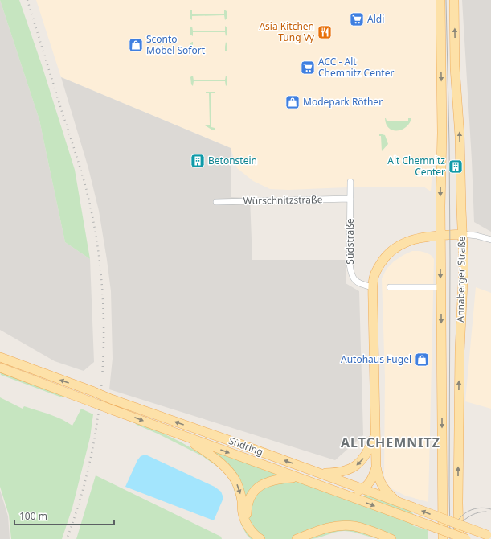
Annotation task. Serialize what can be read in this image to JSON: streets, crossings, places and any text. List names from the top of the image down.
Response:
{
  "streets": {
    "main road": ["Annaberger Straße", "Südring"],
    "street": ["Würschnitzstraße", "Südstraße"]
  },
  "crossings": [
    ["Würschnitzstraße", "Südstraße"]
  ],
  "districts": ["ALTCHEMNITZ"],
  "places": {
    "supermarket": ["Aldi", "ACC - Alt Chemnitz Center"],
    "restaurant": ["Asia Kitchen Tung Vy"],
    "shop": ["Sconto Möbel Sofort", "Modepark Röther", "Autohaus Fugel"],
    "building": ["Betonstein", "Alt Chemnitz Center"]
  },
  "scale_bar": "100 m"
}
